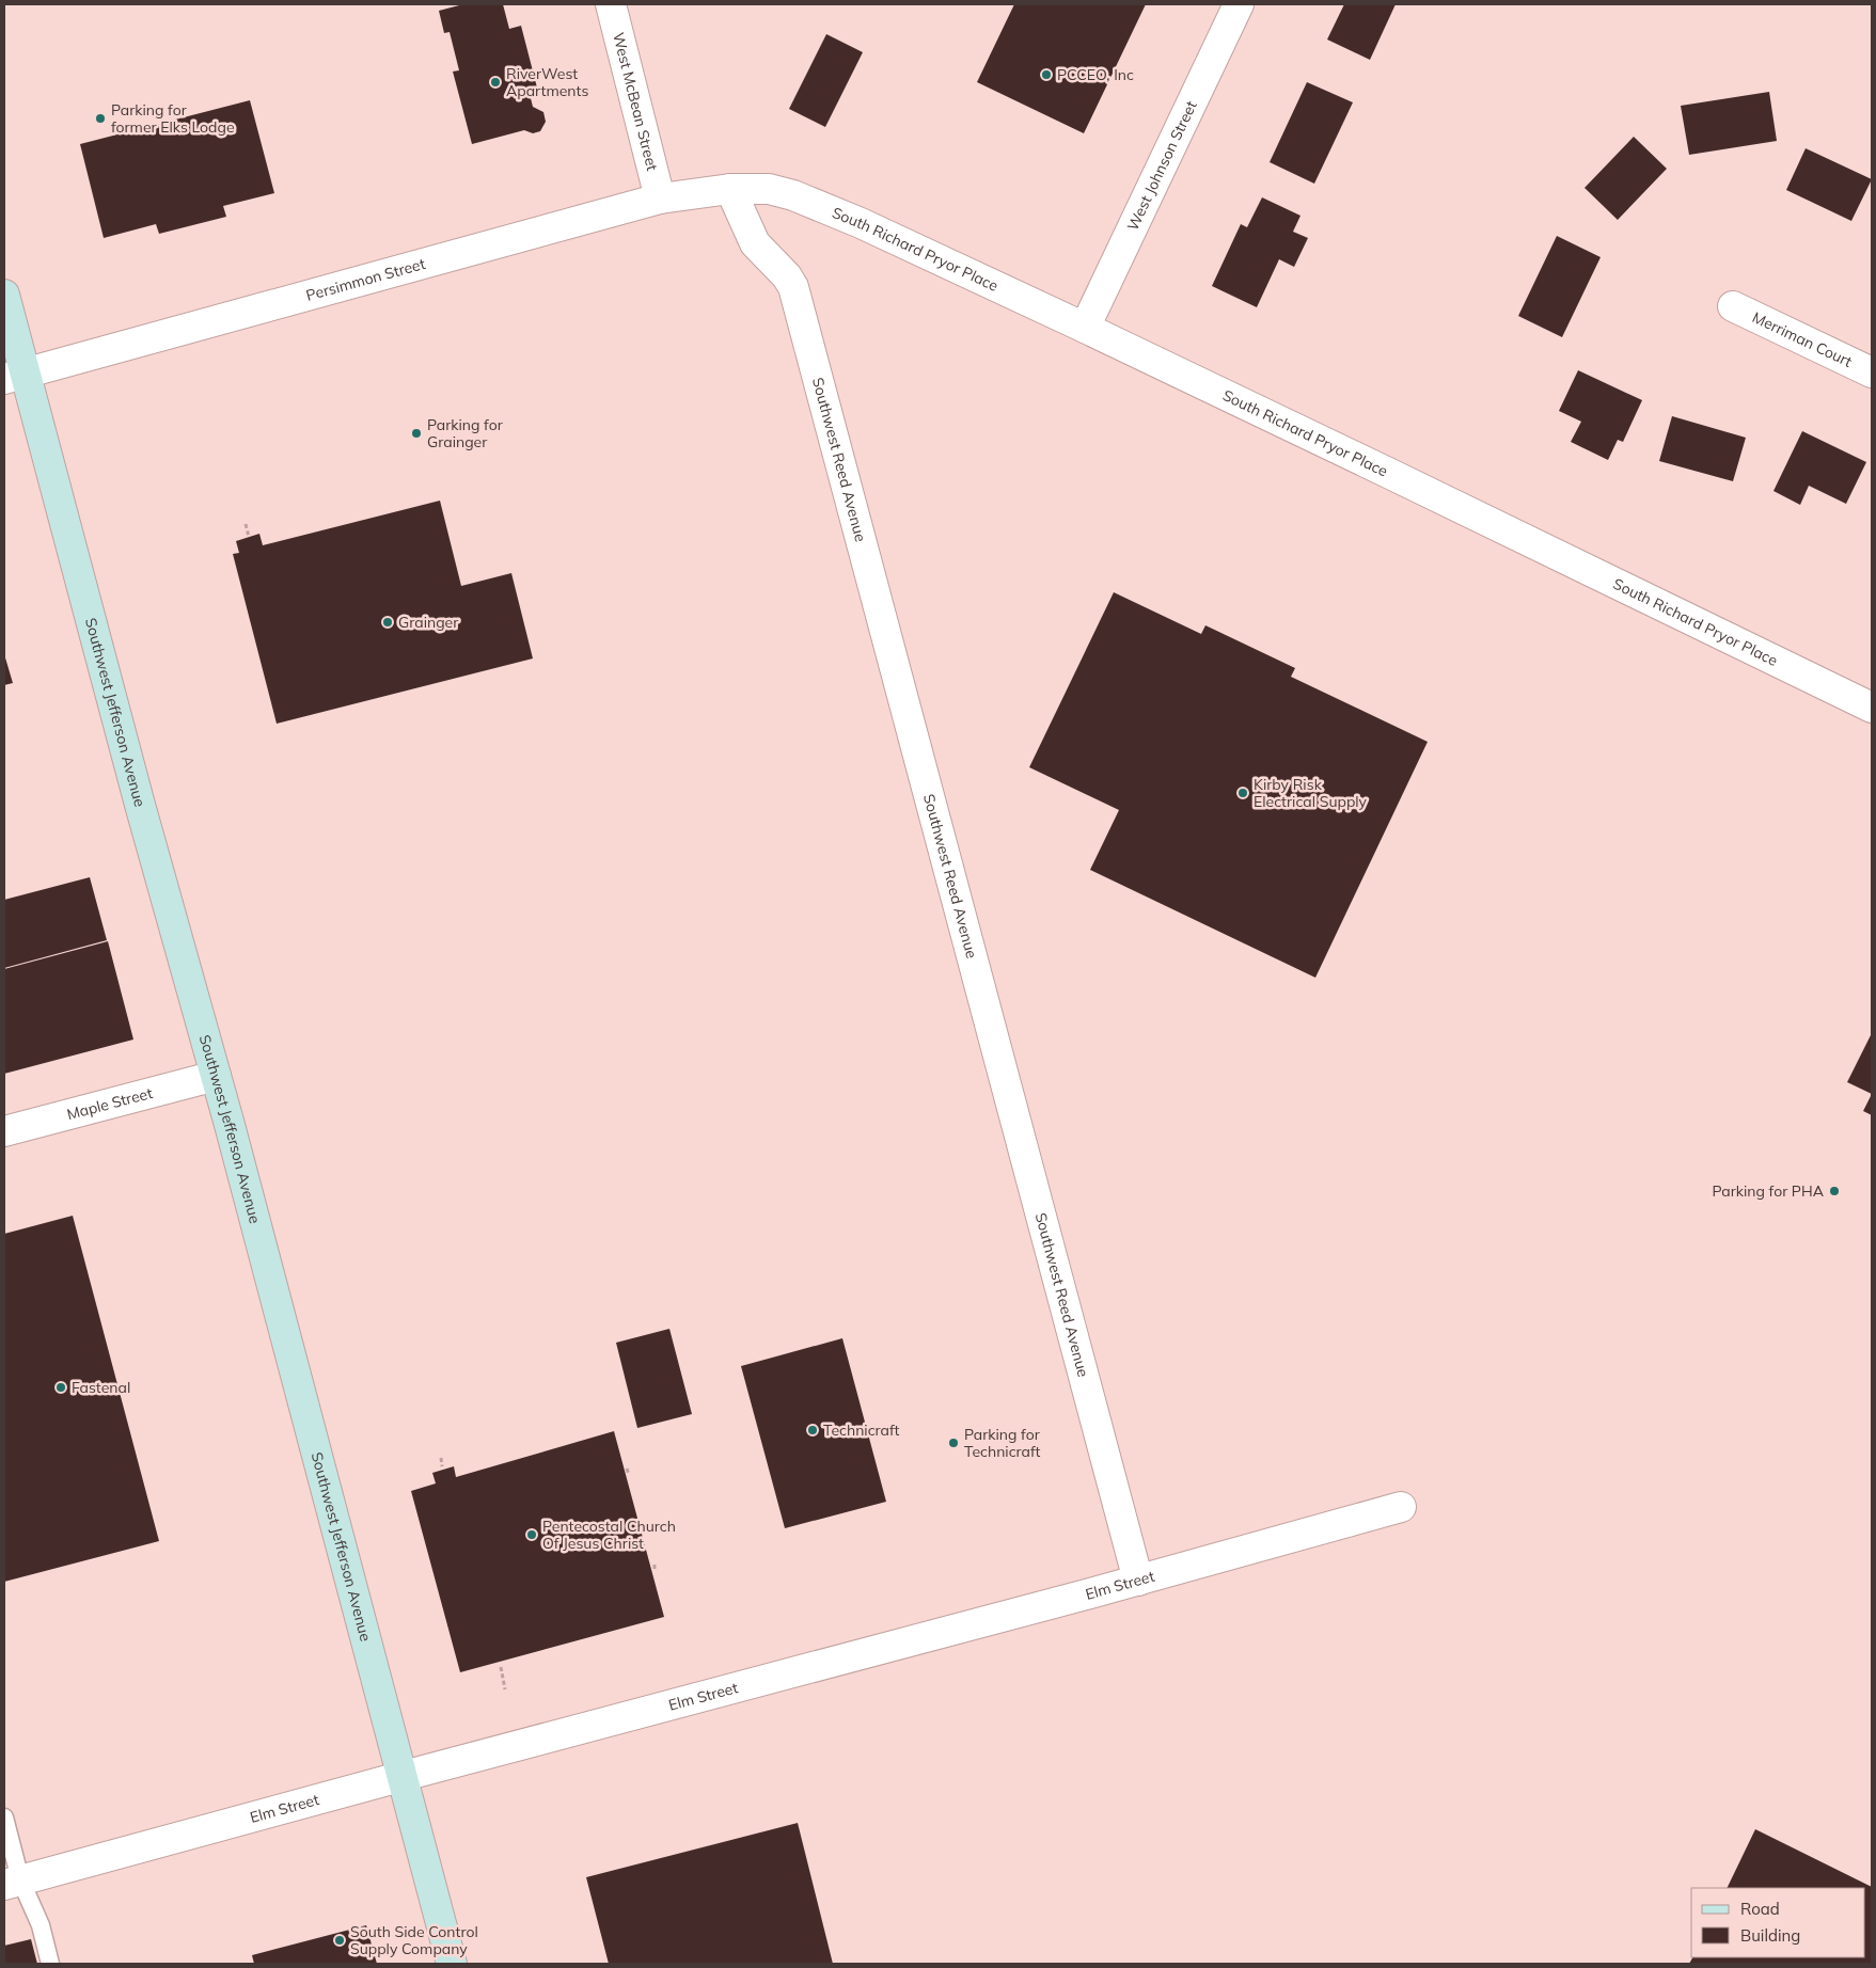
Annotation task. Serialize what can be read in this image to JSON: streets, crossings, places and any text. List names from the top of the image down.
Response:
{
  "streets": {
    "main road": ["Southwest Jefferson Avenue"],
    "street": [
      "West McBean Street",
      "West Johnson Street",
      "South Richard Pryor Place",
      "Persimmon Street",
      "Merriman Court",
      "Southwest Reed Avenue",
      "Maple Street",
      "Elm Street"
    ]
  },
  "crossings": [
    ["West McBean Street", "Persimmon Street"],
    ["West Johnson Street", "South Richard Pryor Place"],
    ["South Richard Pryor Place", "Persimmon Street"],
    ["South Richard Pryor Place", "Southwest Reed Avenue"],
    ["Persimmon Street", "Southwest Reed Avenue"],
    ["Persimmon Street", "Southwest Jefferson Avenue"],
    ["Southwest Reed Avenue", "Elm Street"],
    ["Southwest Jefferson Avenue", "Maple Street"],
    ["Southwest Jefferson Avenue", "Elm Street"]
  ],
  "places": [
    "PCCEO, Inc",
    "RiverWest Apartments",
    "Parking for former Elks Lodge",
    "Parking for Grainger",
    "Grainger",
    "Kirby Risk Electrical Supply",
    "Parking for PHA",
    "Fastenal",
    "Technicraft",
    "Parking for Technicraft",
    "Pentecostal Church Of Jesus Christ",
    "South Side Control Supply Company"
  ],
  "legend": ["Road", "Building"]
}
